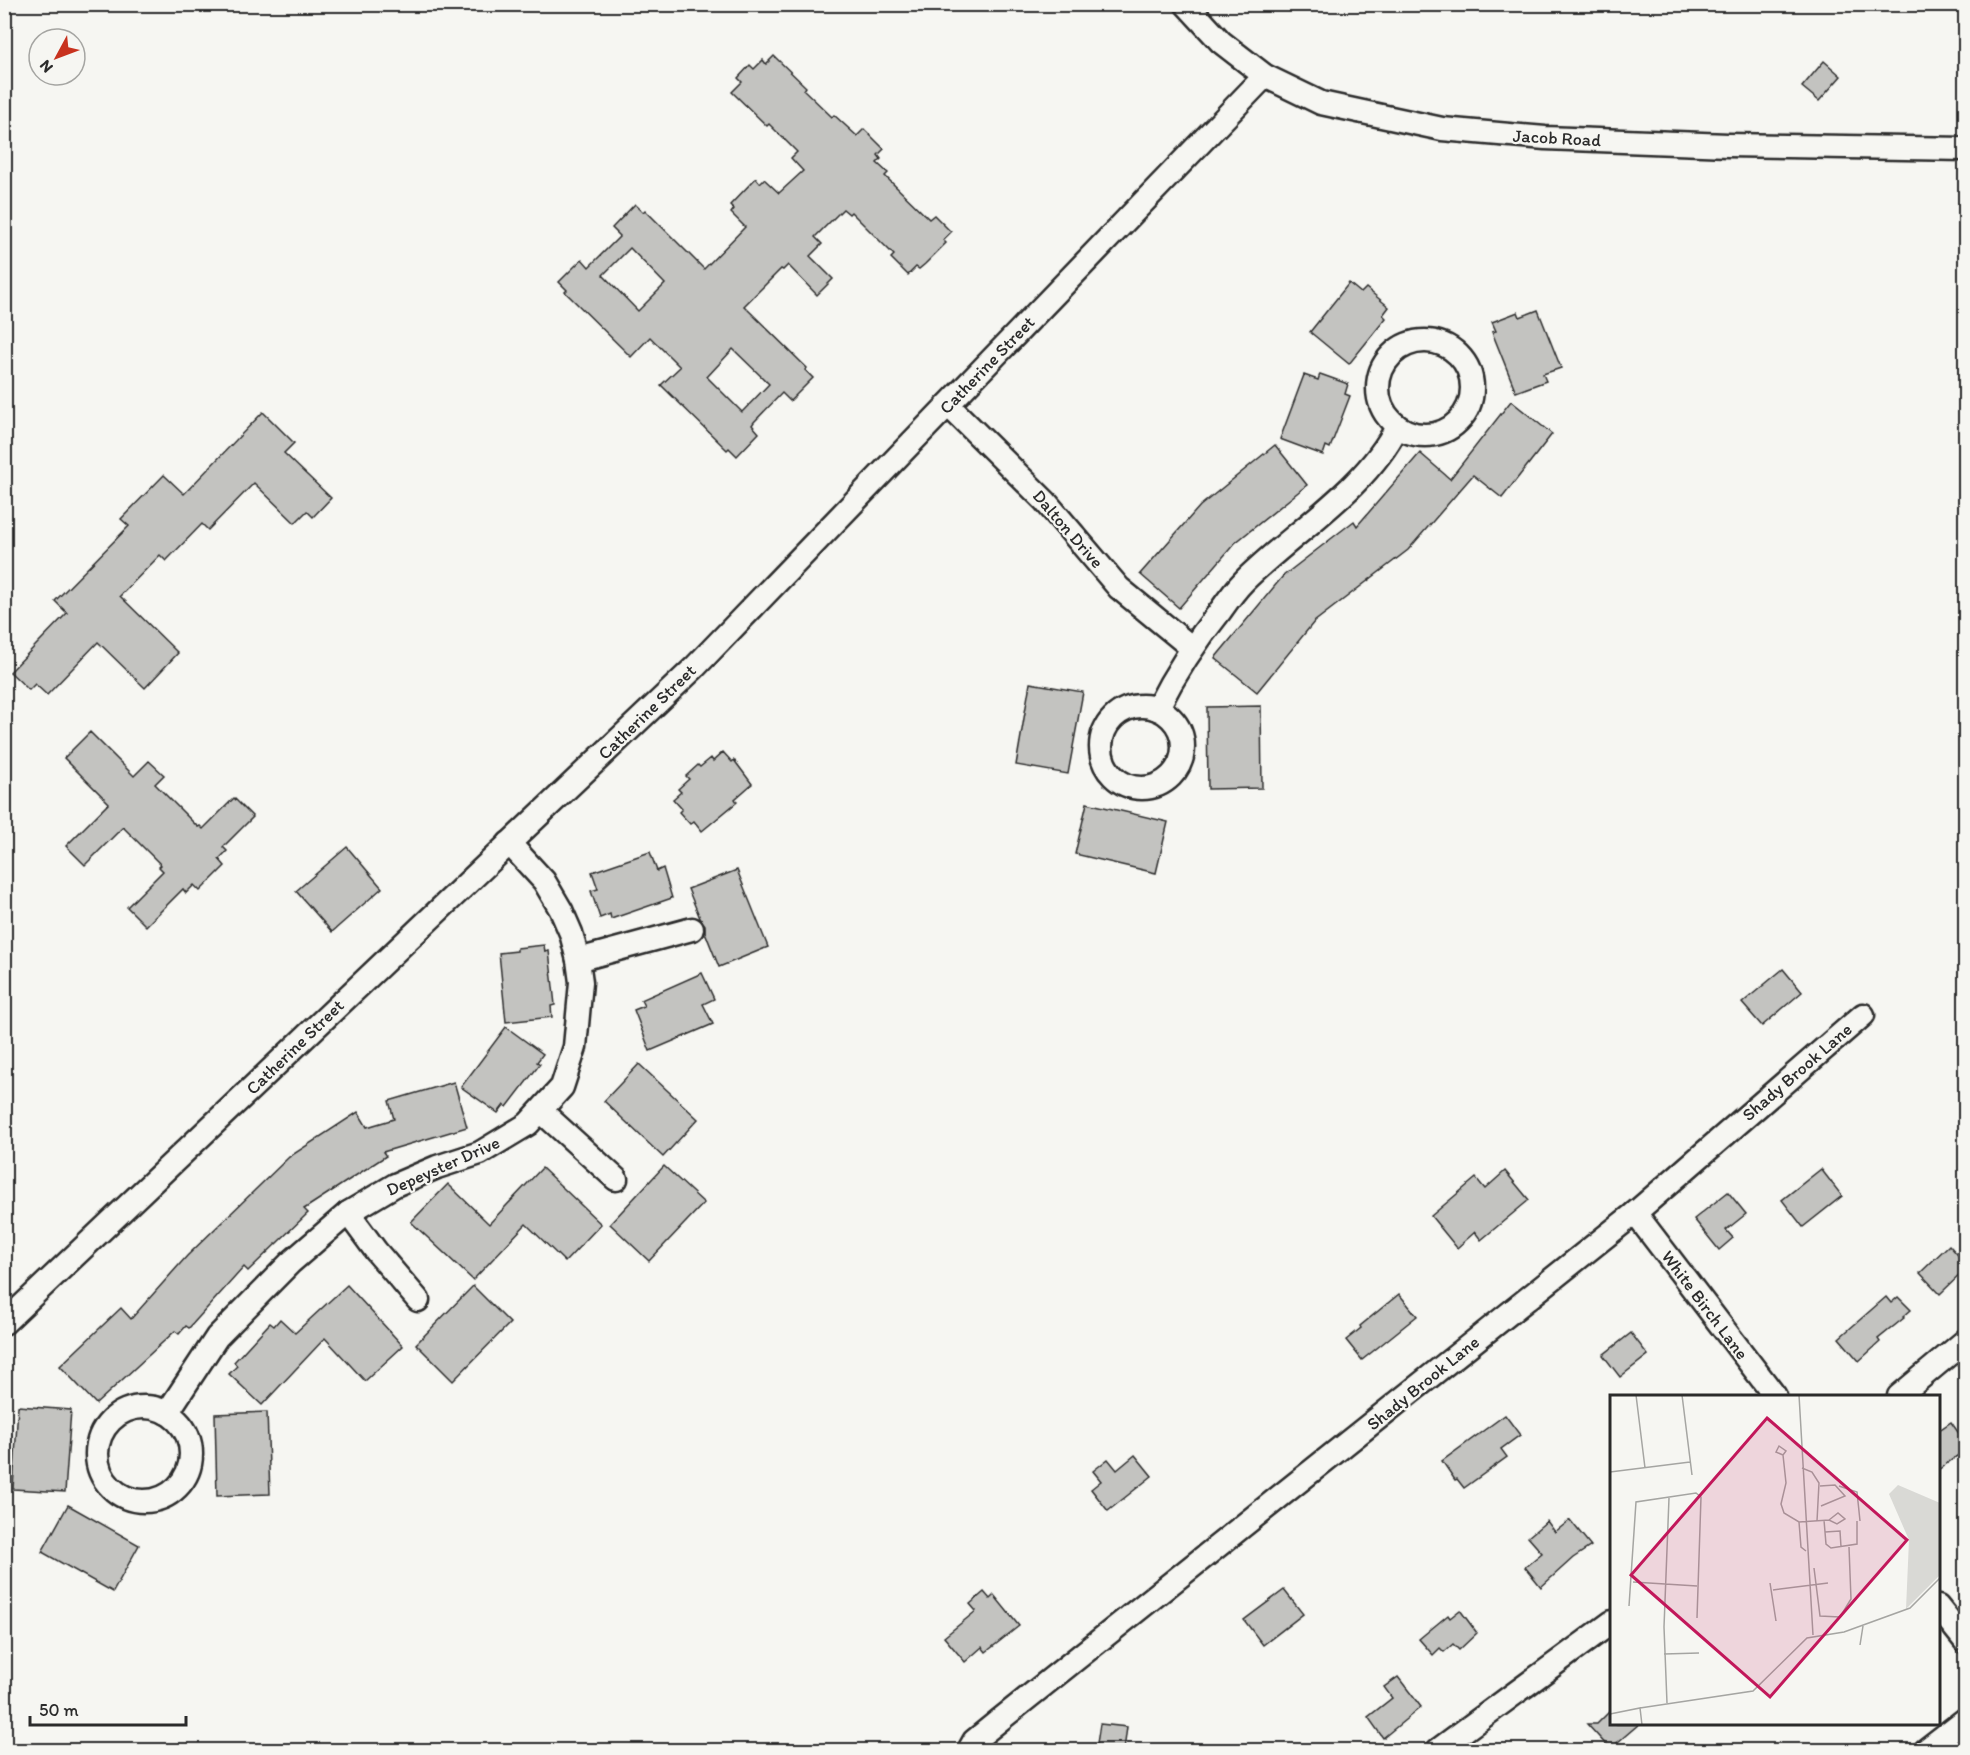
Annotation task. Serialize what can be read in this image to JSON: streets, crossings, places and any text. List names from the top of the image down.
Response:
{
  "streets": {
    "street": [
      "Jacob Road",
      "Catherine Street",
      "Dalton Drive",
      "Shady Brook Lane",
      "Depeyster Drive",
      "White Birch Lane"
    ]
  },
  "crossings": [
    ["Jacob Road", "Catherine Street"],
    ["Catherine Street", "Dalton Drive"],
    ["Catherine Street", "Depeyster Drive"],
    ["Shady Brook Lane", "White Birch Lane"]
  ],
  "scale_bar": "50 m",
  "north": "bottom left"
}
